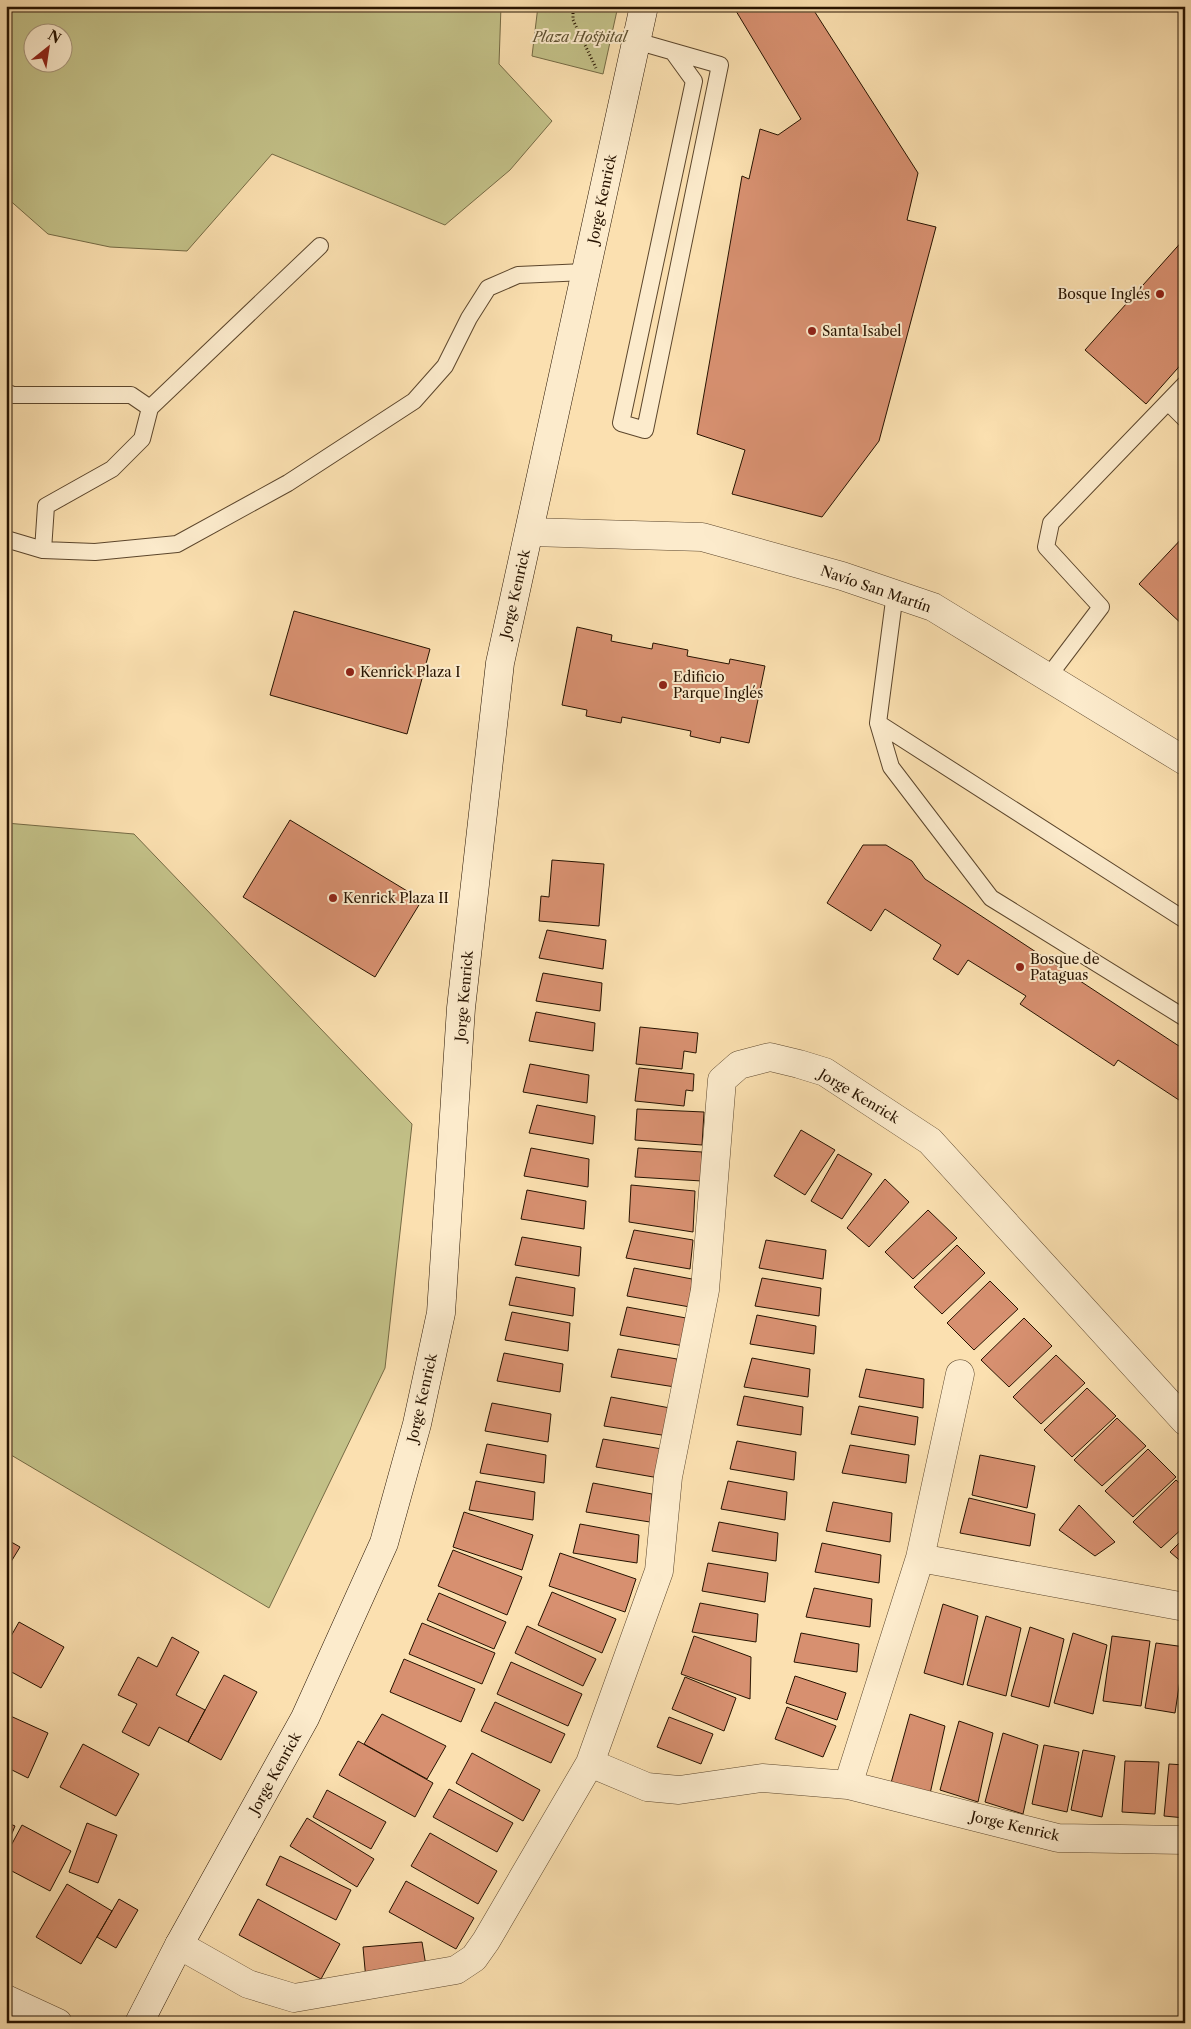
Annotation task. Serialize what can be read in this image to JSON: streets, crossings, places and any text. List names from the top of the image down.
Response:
{
  "streets": {
    "street": ["Jorge Kenrick", "Navío San Martín"]
  },
  "crossings": [
    ["Jorge Kenrick", "Navío San Martín"]
  ],
  "parks": ["Plaza Hospital"],
  "places": [
    "Bosque Inglés",
    "Santa Isabel",
    "Kenrick Plaza I",
    "Edificio Parque Inglés",
    "Kenrick Plaza II",
    "Bosque de Pataguas"
  ],
  "north": "top right"
}
